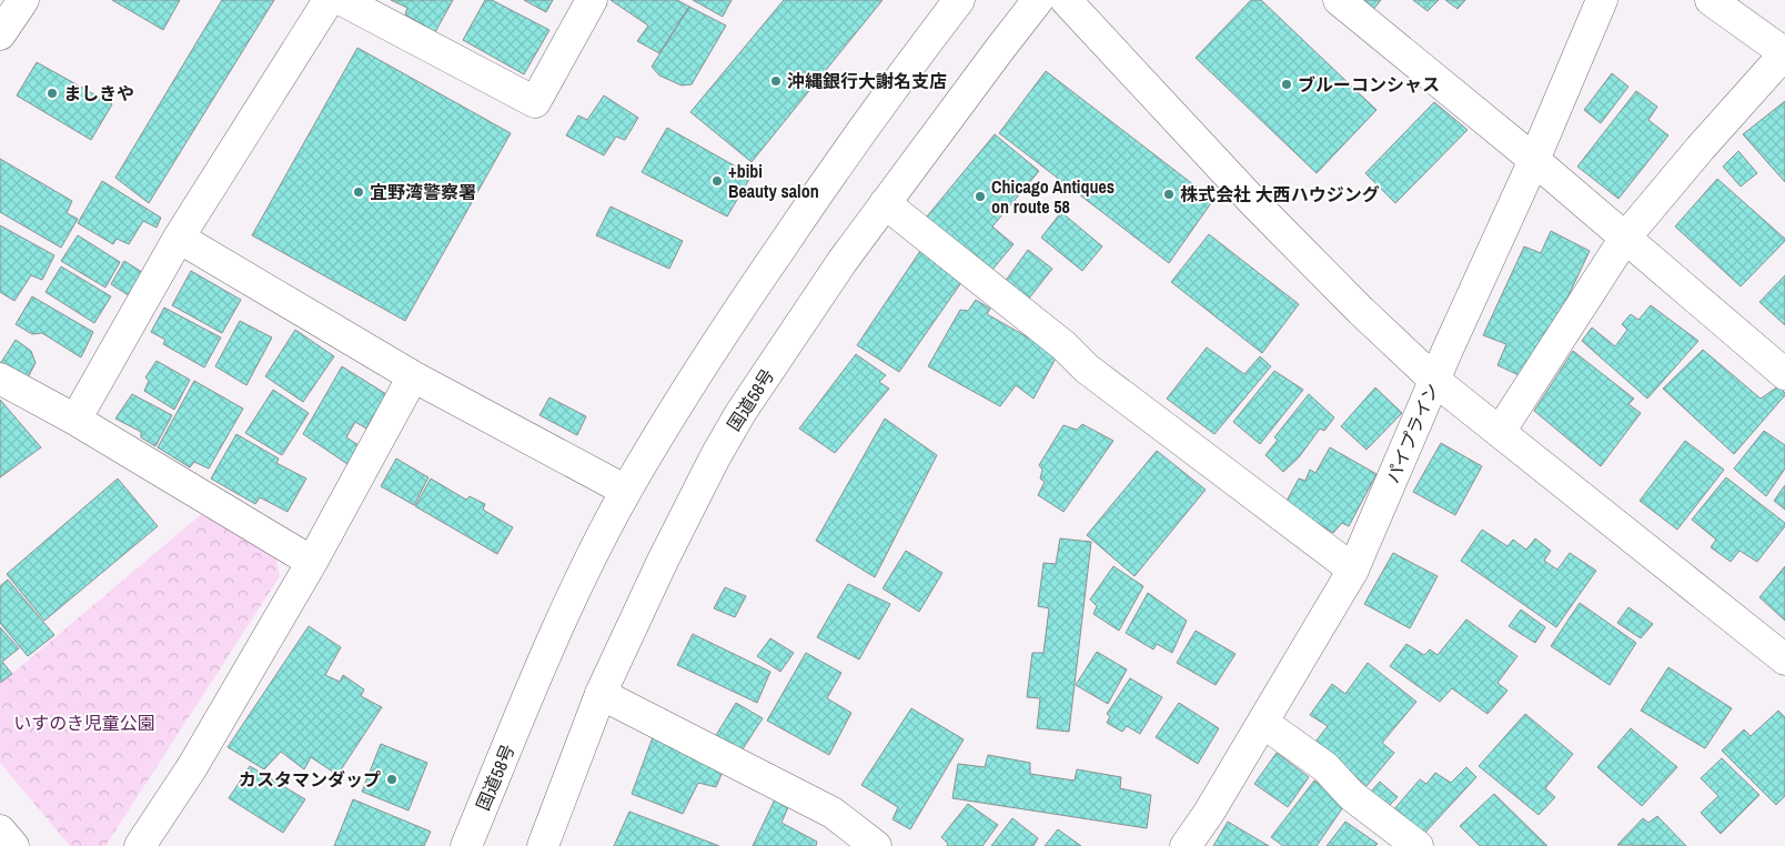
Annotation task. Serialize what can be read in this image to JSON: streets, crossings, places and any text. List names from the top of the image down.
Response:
{
  "streets": {
    "main road": ["国道58号", "パイプライン"]
  },
  "parks": ["いすのき児童公園"],
  "places": [
    "沖縄銀行大謝名支店",
    "ブルーコンシャス",
    "ましきや",
    "+bibi Beauty salon",
    "宜野湾警察署",
    "株式会社 大西ハウジング",
    "Chicago Antiques on route 58",
    "カスタマンダップ"
  ]
}
